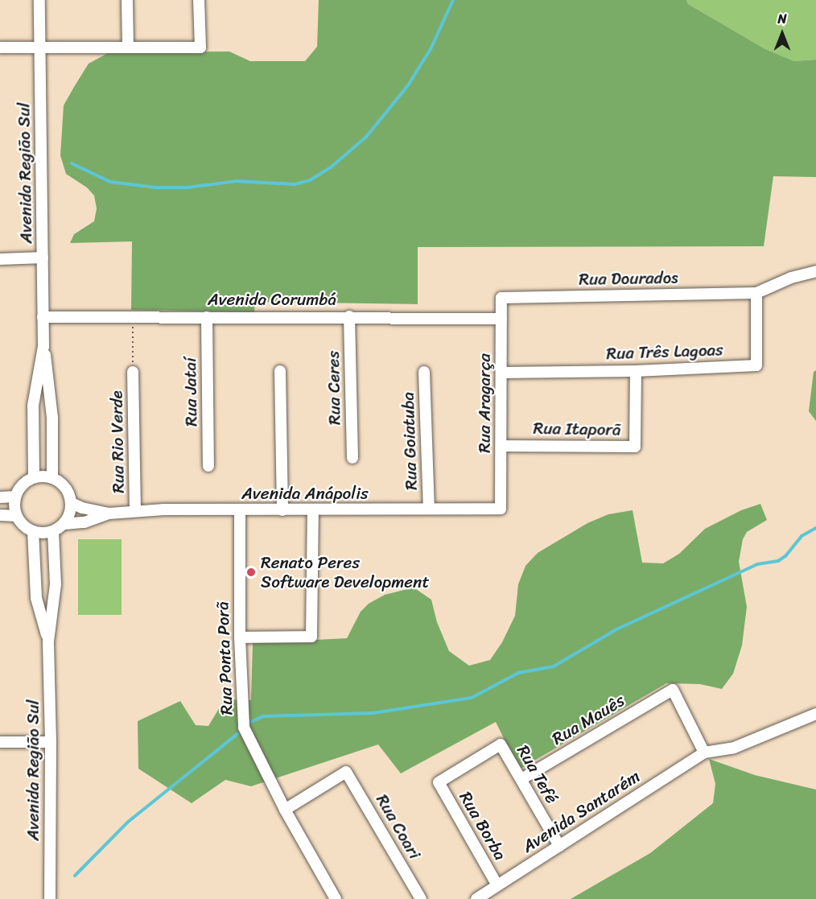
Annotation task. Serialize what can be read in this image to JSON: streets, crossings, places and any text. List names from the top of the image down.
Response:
{
  "streets": {
    "street": [
      "Avenida Região Sul",
      "Rua Dourados",
      "Avenida Corumbá",
      "Rua Três Lagoas",
      "Rua Ceres",
      "Rua Jataí",
      "Rua Aragarça",
      "Rua Itaporã",
      "Rua Goiatuba",
      "Rua Rio Verde",
      "Avenida Anápolis",
      "Rua Ponta Porã",
      "Rua Mauês",
      "Rua Tefé",
      "Avenida Santarém",
      "Rua Borba",
      "Rua Coari"
    ]
  },
  "crossings": [
    ["Avenida Região Sul", "Avenida Corumbá"],
    ["Avenida Região Sul", "Avenida Anápolis"],
    ["Rua Dourados", "Rua Três Lagoas"],
    ["Rua Dourados", "Rua Aragarça"],
    ["Avenida Corumbá", "Rua Ceres"],
    ["Avenida Corumbá", "Rua Jataí"],
    ["Avenida Corumbá", "Rua Aragarça"],
    ["Rua Três Lagoas", "Rua Aragarça"],
    ["Rua Três Lagoas", "Rua Itaporã"],
    ["Rua Aragarça", "Rua Itaporã"],
    ["Rua Aragarça", "Avenida Anápolis"],
    ["Rua Goiatuba", "Avenida Anápolis"],
    ["Rua Rio Verde", "Avenida Anápolis"],
    ["Avenida Anápolis", "Rua Ponta Porã"],
    ["Rua Ponta Porã", "Rua Coari"],
    ["Rua Mauês", "Rua Tefé"],
    ["Rua Mauês", "Avenida Santarém"],
    ["Rua Tefé", "Avenida Santarém"],
    ["Rua Tefé", "Rua Borba"],
    ["Avenida Santarém", "Rua Borba"]
  ],
  "places": ["Renato Peres Software Development"],
  "north": "top"
}
